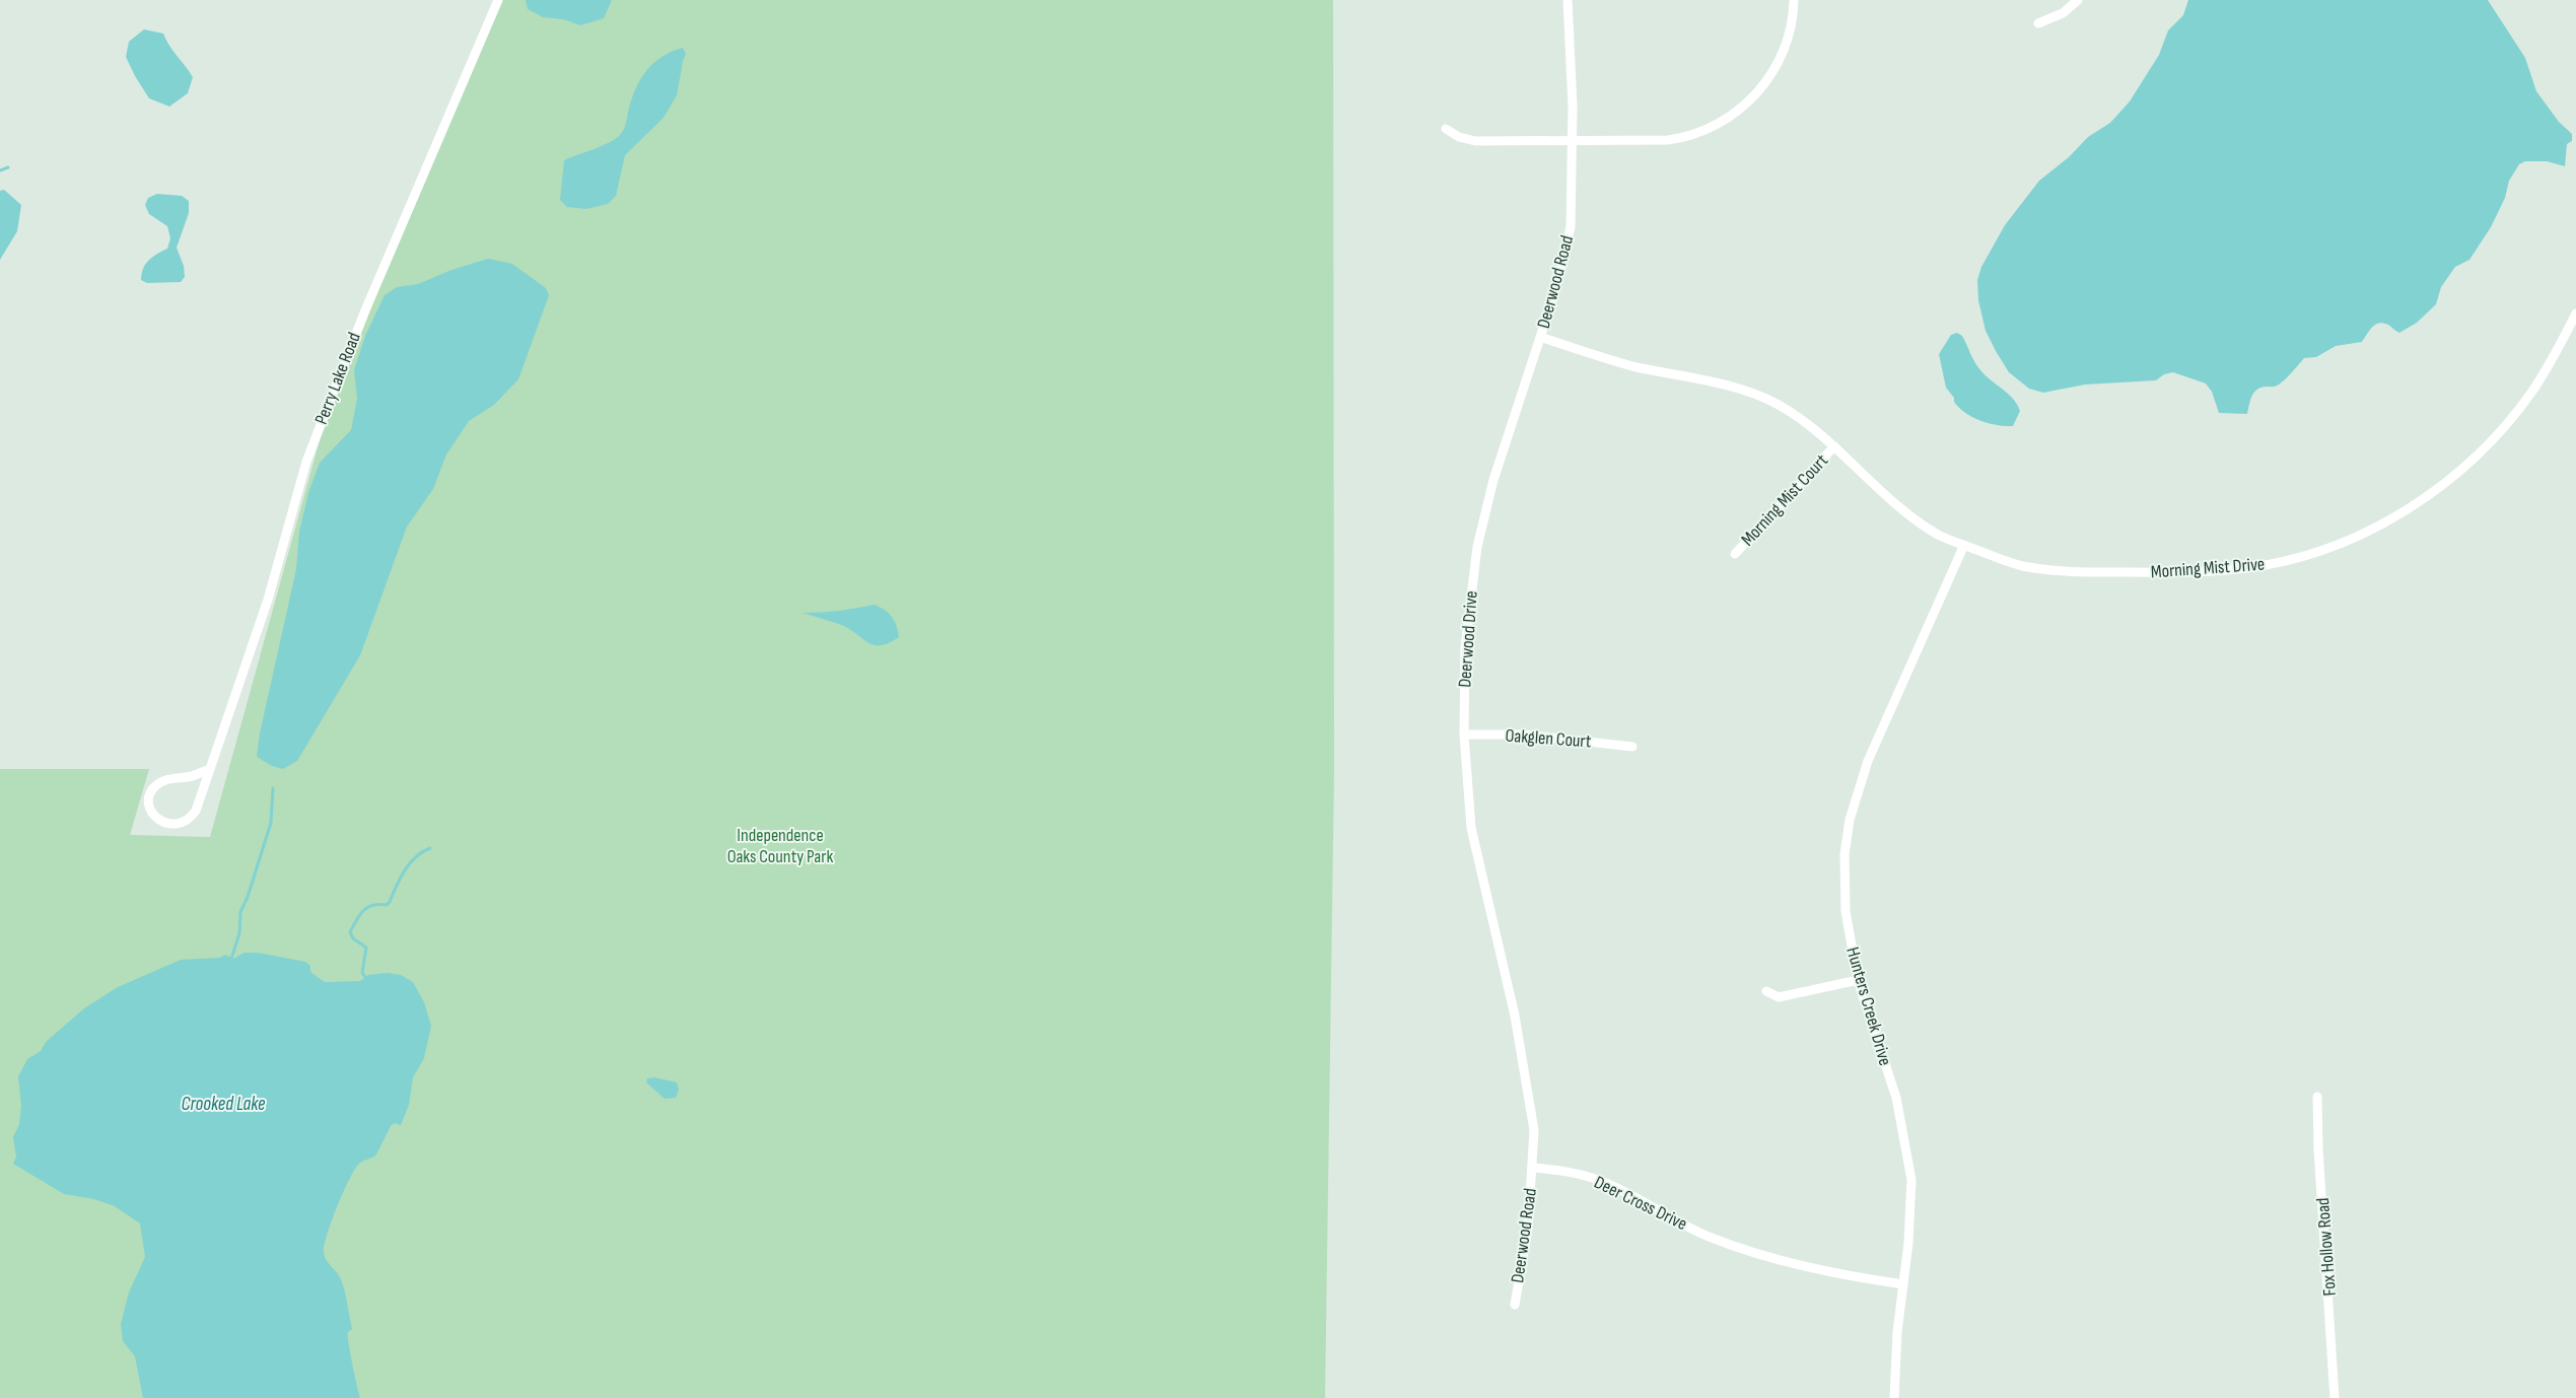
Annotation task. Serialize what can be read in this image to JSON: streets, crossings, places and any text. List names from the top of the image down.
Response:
{
  "streets": {
    "street": [
      "Deerwood Road",
      "Perry Lake Road",
      "Morning Mist Court",
      "Morning Mist Drive",
      "Deerwood Drive",
      "Oakglen Court",
      "Hunters Creek Drive",
      "Deer Cross Drive",
      "Fox Hollow Road"
    ]
  },
  "crossings": [
    ["Deerwood Road", "Morning Mist Court"],
    ["Deerwood Road", "Morning Mist Drive"],
    ["Deerwood Road", "Deerwood Drive"],
    ["Deerwood Road", "Deer Cross Drive"],
    ["Morning Mist Court", "Morning Mist Drive"],
    ["Morning Mist Drive", "Hunters Creek Drive"],
    ["Deerwood Drive", "Oakglen Court"],
    ["Deerwood Drive", "Deer Cross Drive"],
    ["Hunters Creek Drive", "Deer Cross Drive"]
  ],
  "water": ["Crooked Lake"],
  "parks": ["Independence Oaks County Park"]
}
